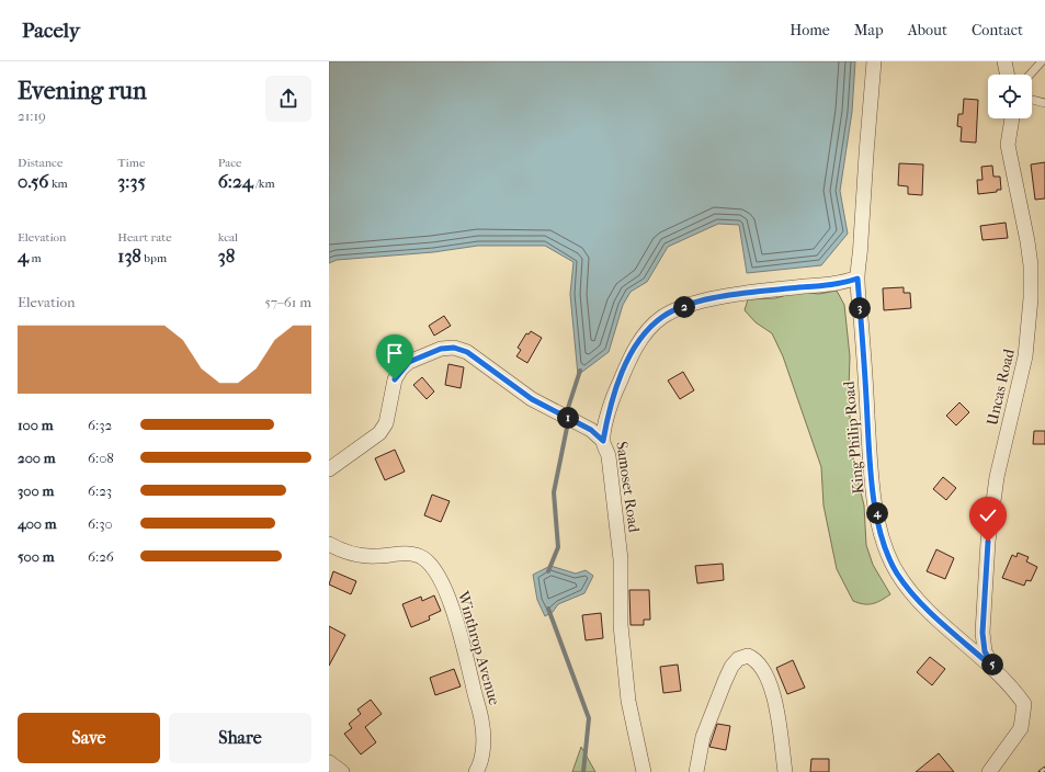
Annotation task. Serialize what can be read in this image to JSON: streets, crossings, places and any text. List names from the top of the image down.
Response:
{
  "streets": {
    "street": [
      "Uncas Road",
      "King Philip Road",
      "Samoset Road",
      "Winthrop Avenue"
    ]
  },
  "crossings": [
    ["Uncas Road", "King Philip Road"],
    ["King Philip Road", "Samoset Road"]
  ],
  "page": {
    "header": "Pacely",
    "nav": [
      "Home",
      "Map",
      "About",
      "Contact"
    ],
    "heading": ["Evening run", "21:19"],
    "stats": [
      ["Distance", "0.56 km"],
      ["Time", "3:35"],
      ["Pace", "6:24 /km"],
      ["Elevation", "4 m"],
      ["Heart rate", "138 bpm"],
      ["kcal", "38"]
    ],
    "chart": ["Elevation", "57–61 m"],
    "pins": [
      "2",
      "3",
      "1",
      "4",
      "5"
    ],
    "list": [
      {
        "name": "100 m",
        "note": "6:32"
      },
      {
        "name": "200 m",
        "note": "6:08"
      },
      {
        "name": "300 m",
        "note": "6:23"
      },
      {
        "name": "400 m",
        "note": "6:30"
      },
      {
        "name": "500 m",
        "note": "6:26"
      }
    ],
    "buttons": ["Save", "Share"]
  }
}
